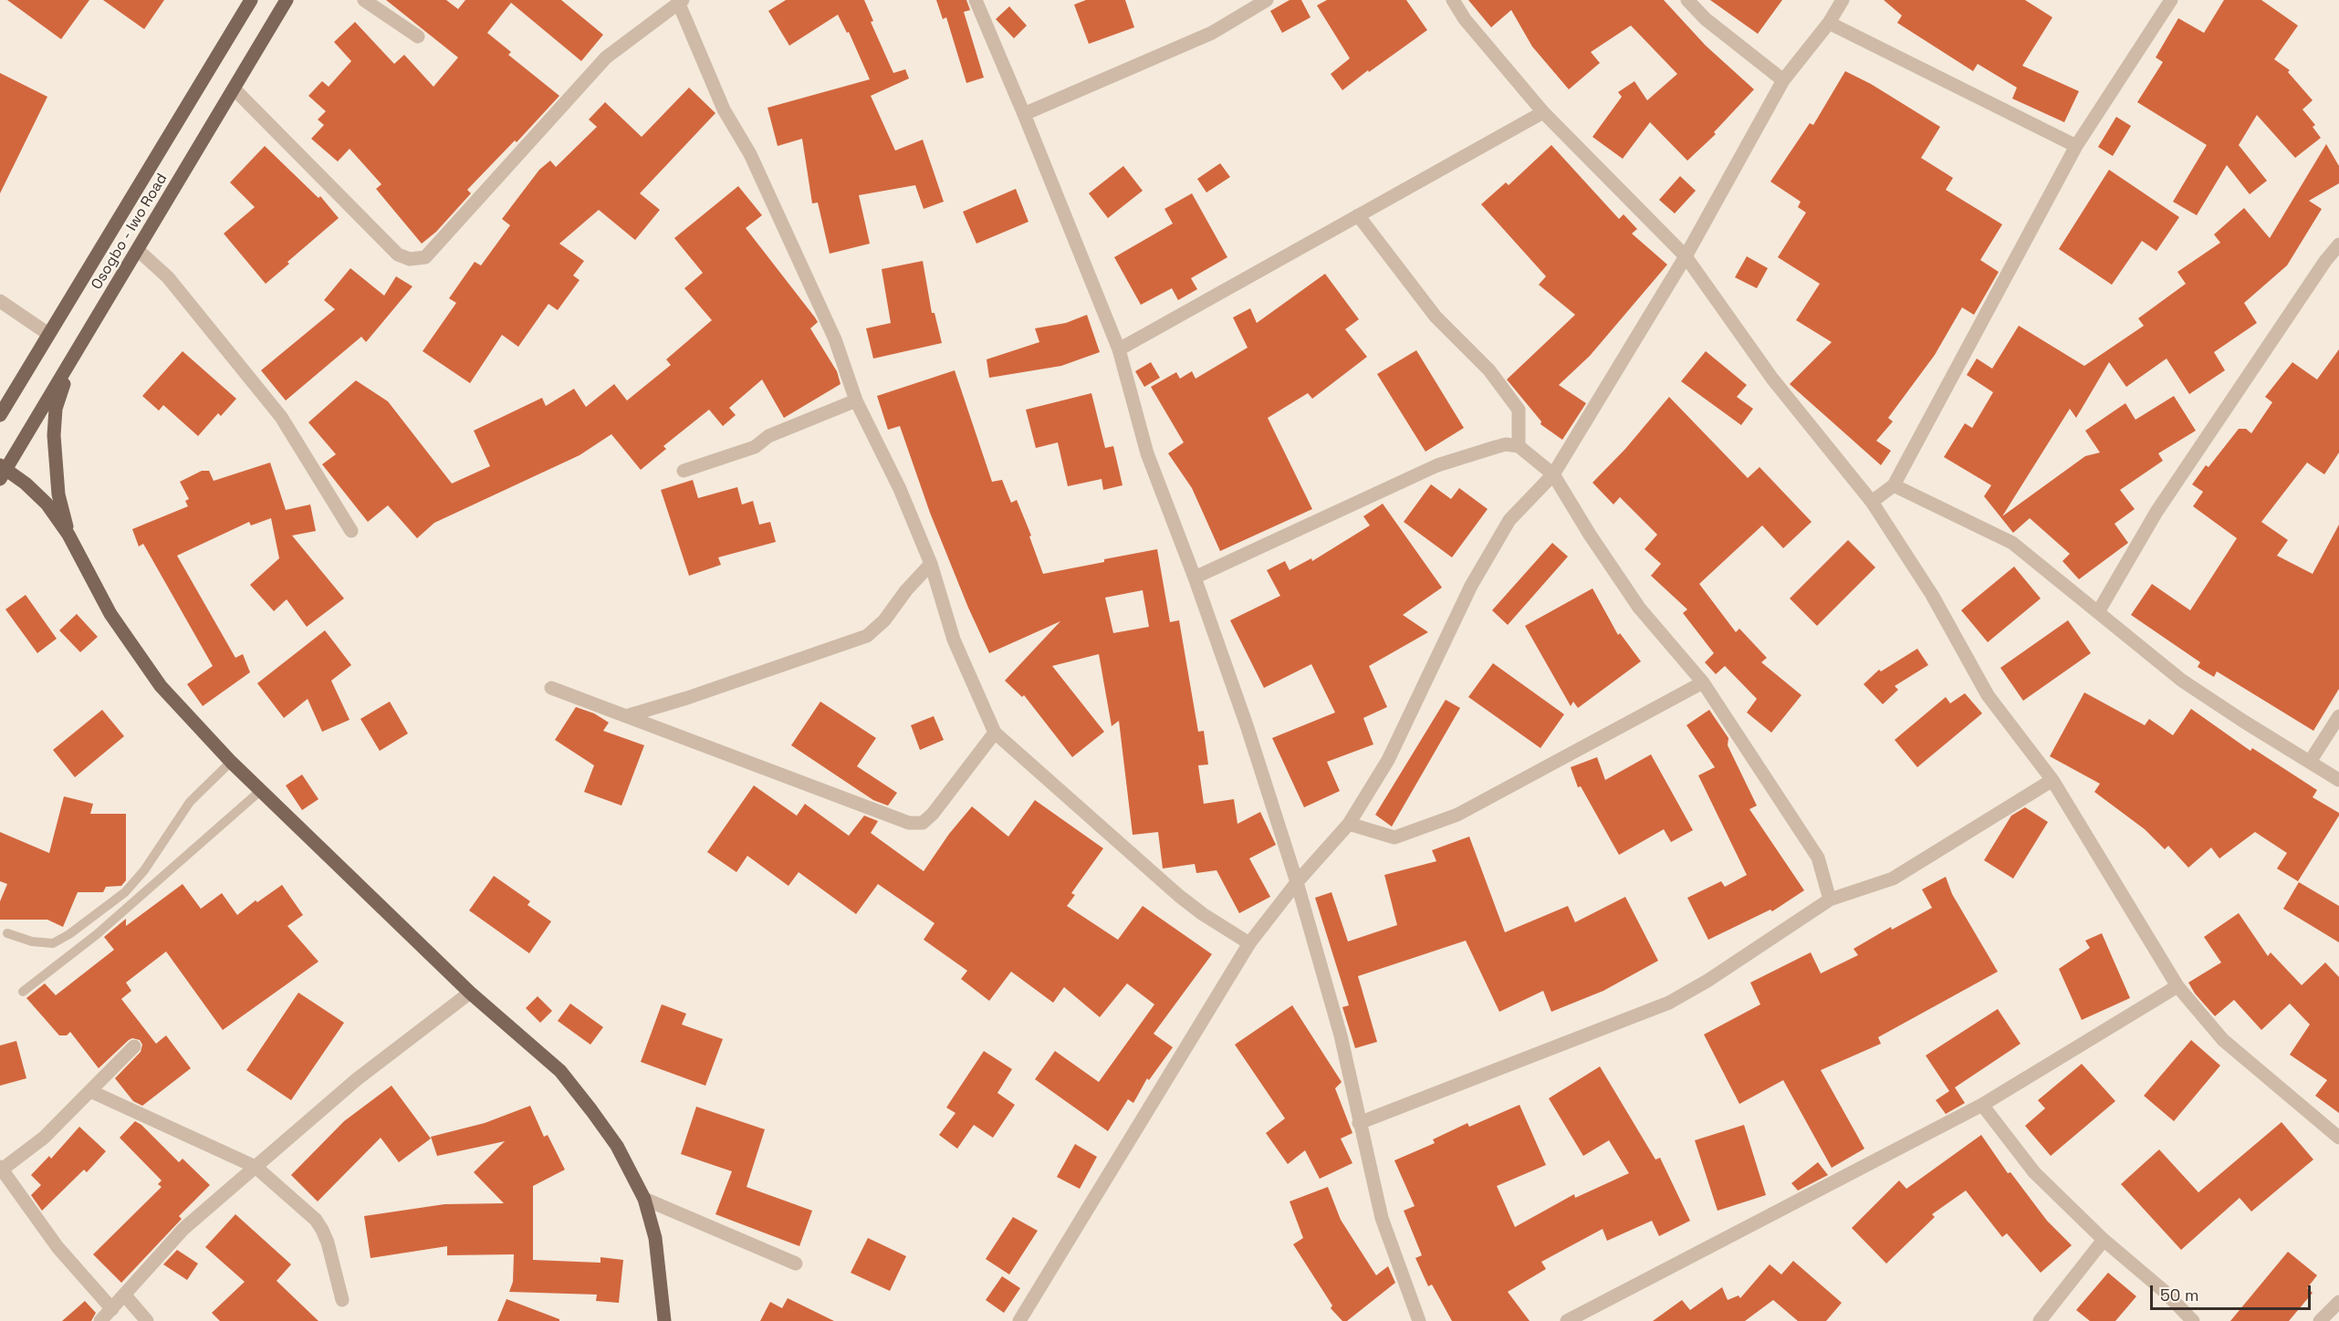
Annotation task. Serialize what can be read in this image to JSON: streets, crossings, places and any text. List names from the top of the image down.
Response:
{
  "streets": {
    "main road": ["Osogbo - Iwo Road"]
  },
  "scale_bar": "50 m"
}
